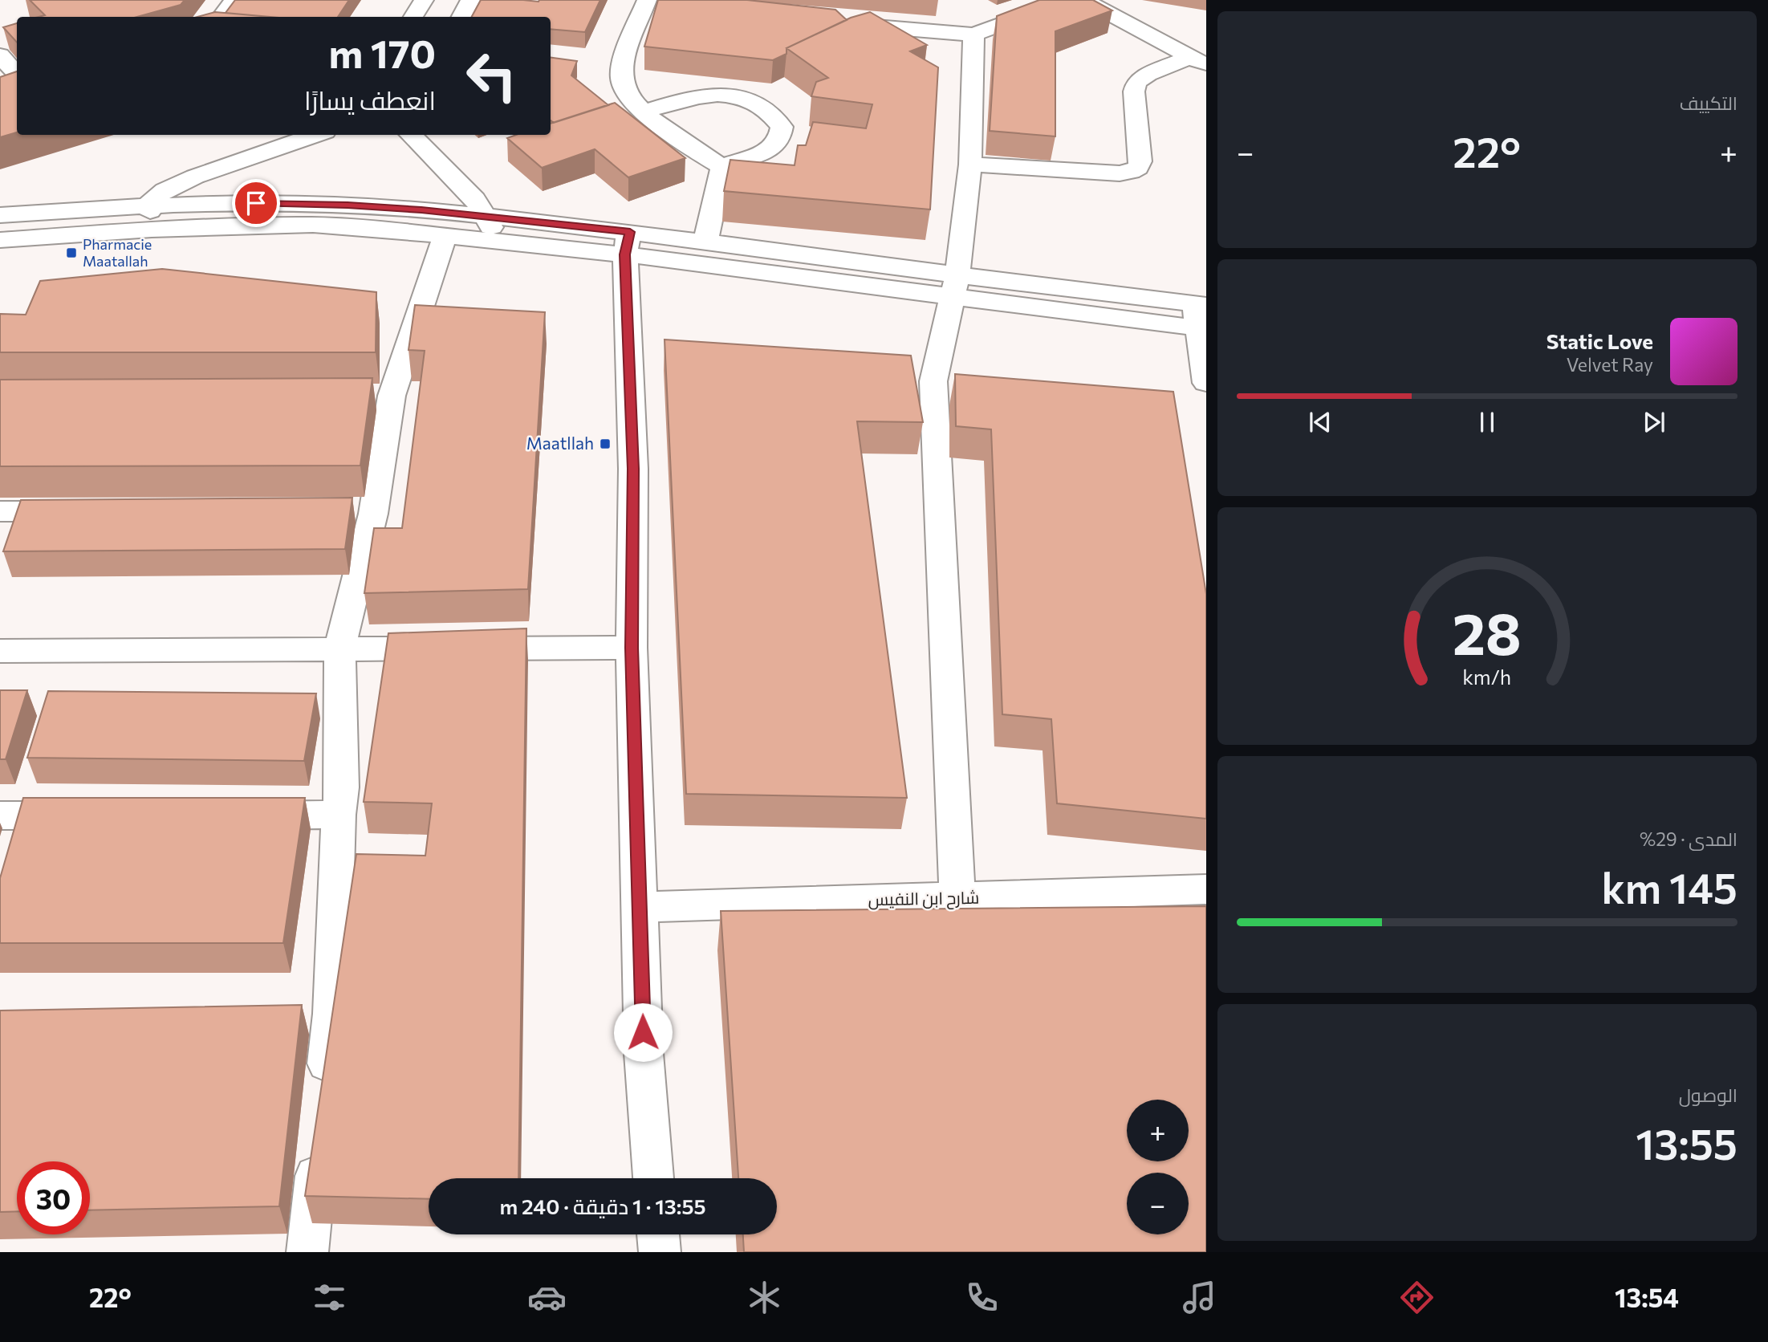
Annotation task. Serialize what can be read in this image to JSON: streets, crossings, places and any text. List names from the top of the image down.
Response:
{
  "streets": {
    "street": ["شارح ابن النفيس"]
  },
  "places": {
    "transit": ["Pharmacie Maatallah", "Maatllah"]
  },
  "page": {
    "tile": [
      "التكييف",
      ["المدى · 29%", "145 km"],
      ["الوصول", "13:55"]
    ],
    "turn": ["170 m", "انعطف يسارًا"],
    "heat": ["−", "22°", "+"],
    "song": ["Static Love", "Velvet Ray"],
    "map_buttons": ["+", "−"],
    "limit": "30",
    "trip": "13:55 · 1 دقيقة · 240 m",
    "tabs": ["13:54", "22°"],
    "gauge": ["28", "km/h"]
  }
}
